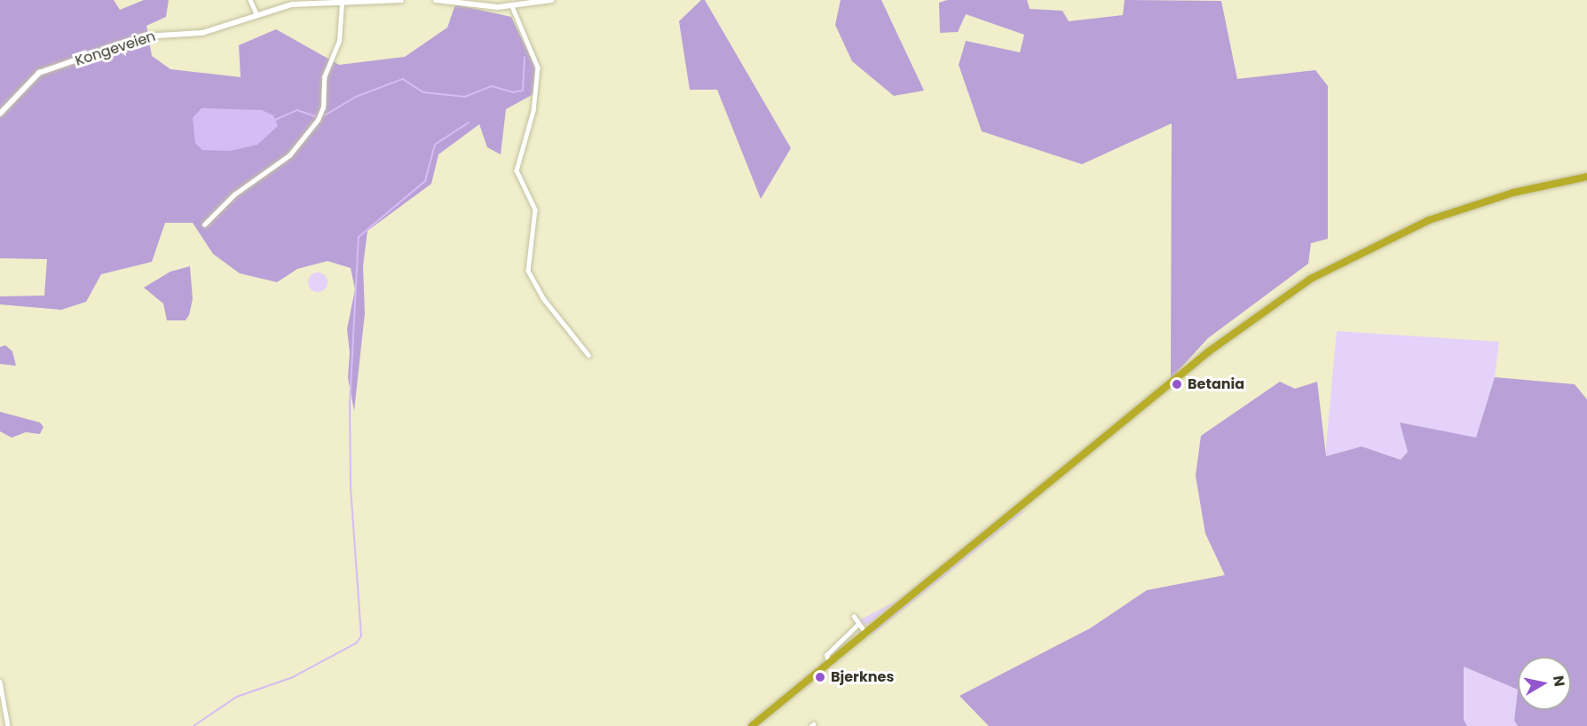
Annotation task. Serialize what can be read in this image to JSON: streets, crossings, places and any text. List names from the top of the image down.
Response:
{
  "streets": {
    "main road": ["Kongeveien"]
  },
  "places": ["Betania", "Bjerknes"],
  "north": "right"
}
